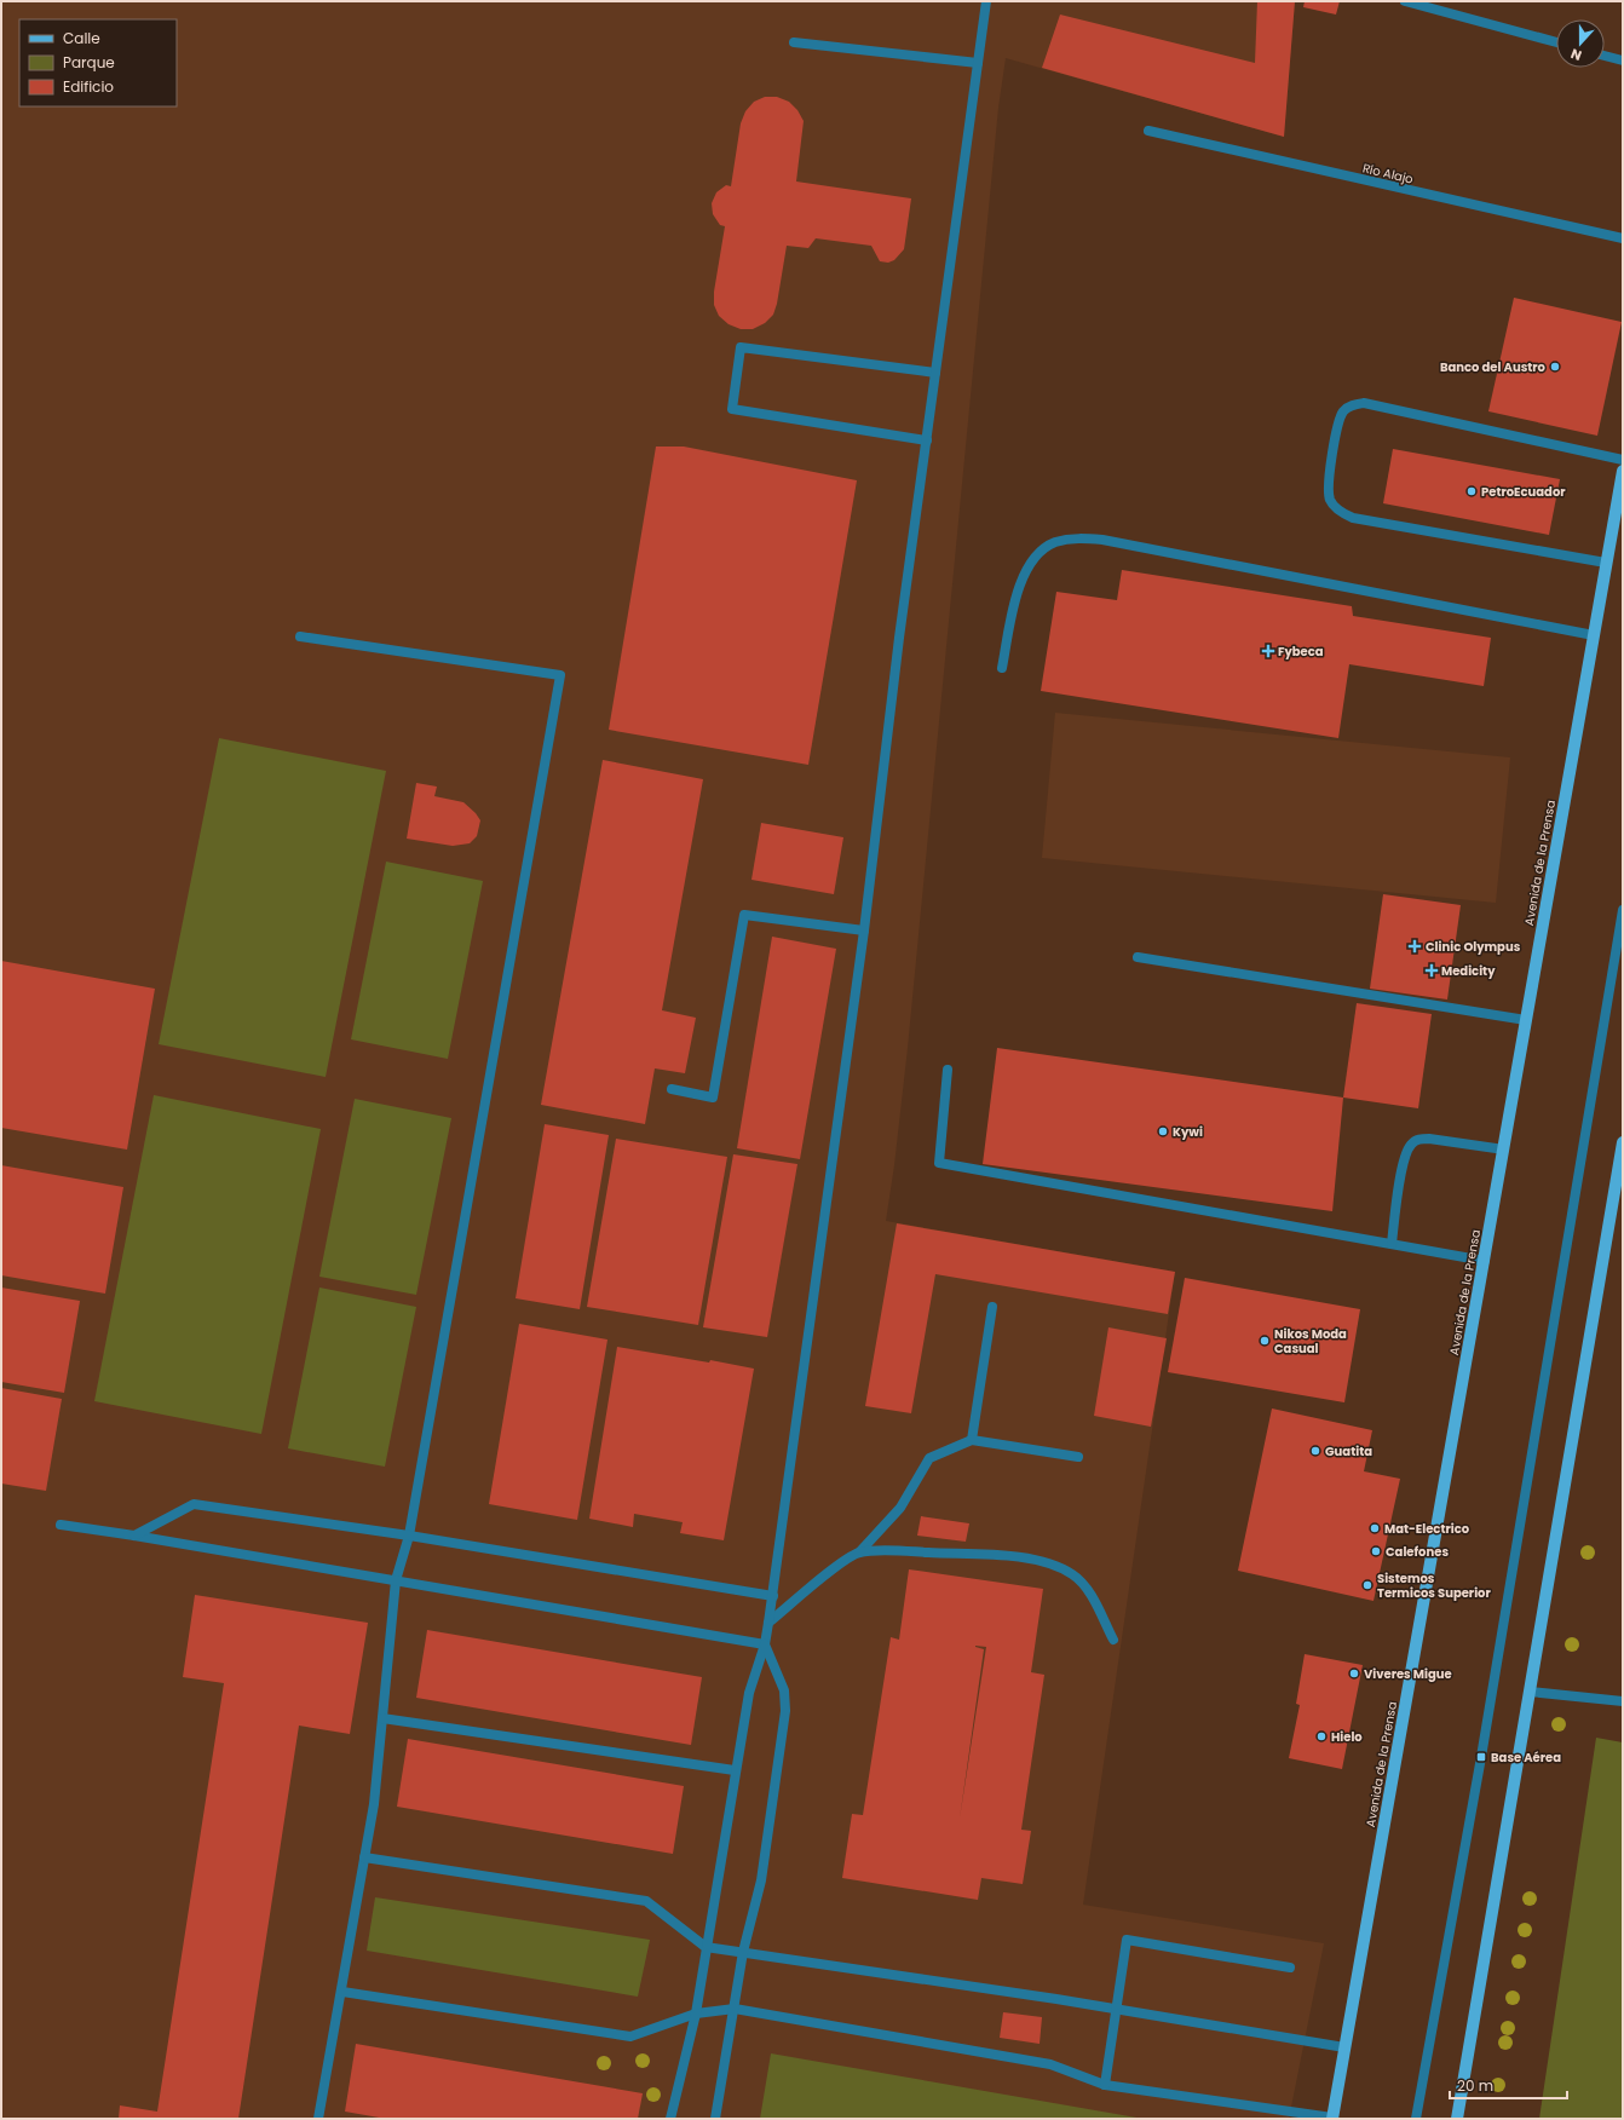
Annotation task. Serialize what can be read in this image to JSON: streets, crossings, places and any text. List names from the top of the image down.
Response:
{
  "streets": {
    "main road": ["Avenida de la Prensa"],
    "street": ["Río Alajo"]
  },
  "places": {
    "other": [
      "Banco del Austro",
      "PetroEcuador",
      "Kywi",
      "Nikos Moda Casual",
      "Guatita",
      "Mat-Electrico",
      "Calefones",
      "Sistemos Termicos Superior",
      "Viveres Migue",
      "Hielo"
    ],
    "health": ["Fybeca", "Clinic Olympus", "Medicity"],
    "transit": ["Base Aérea"]
  },
  "legend": ["Calle", "Parque", "Edificio"],
  "scale_bar": "20 m",
  "north": "bottom"
}
